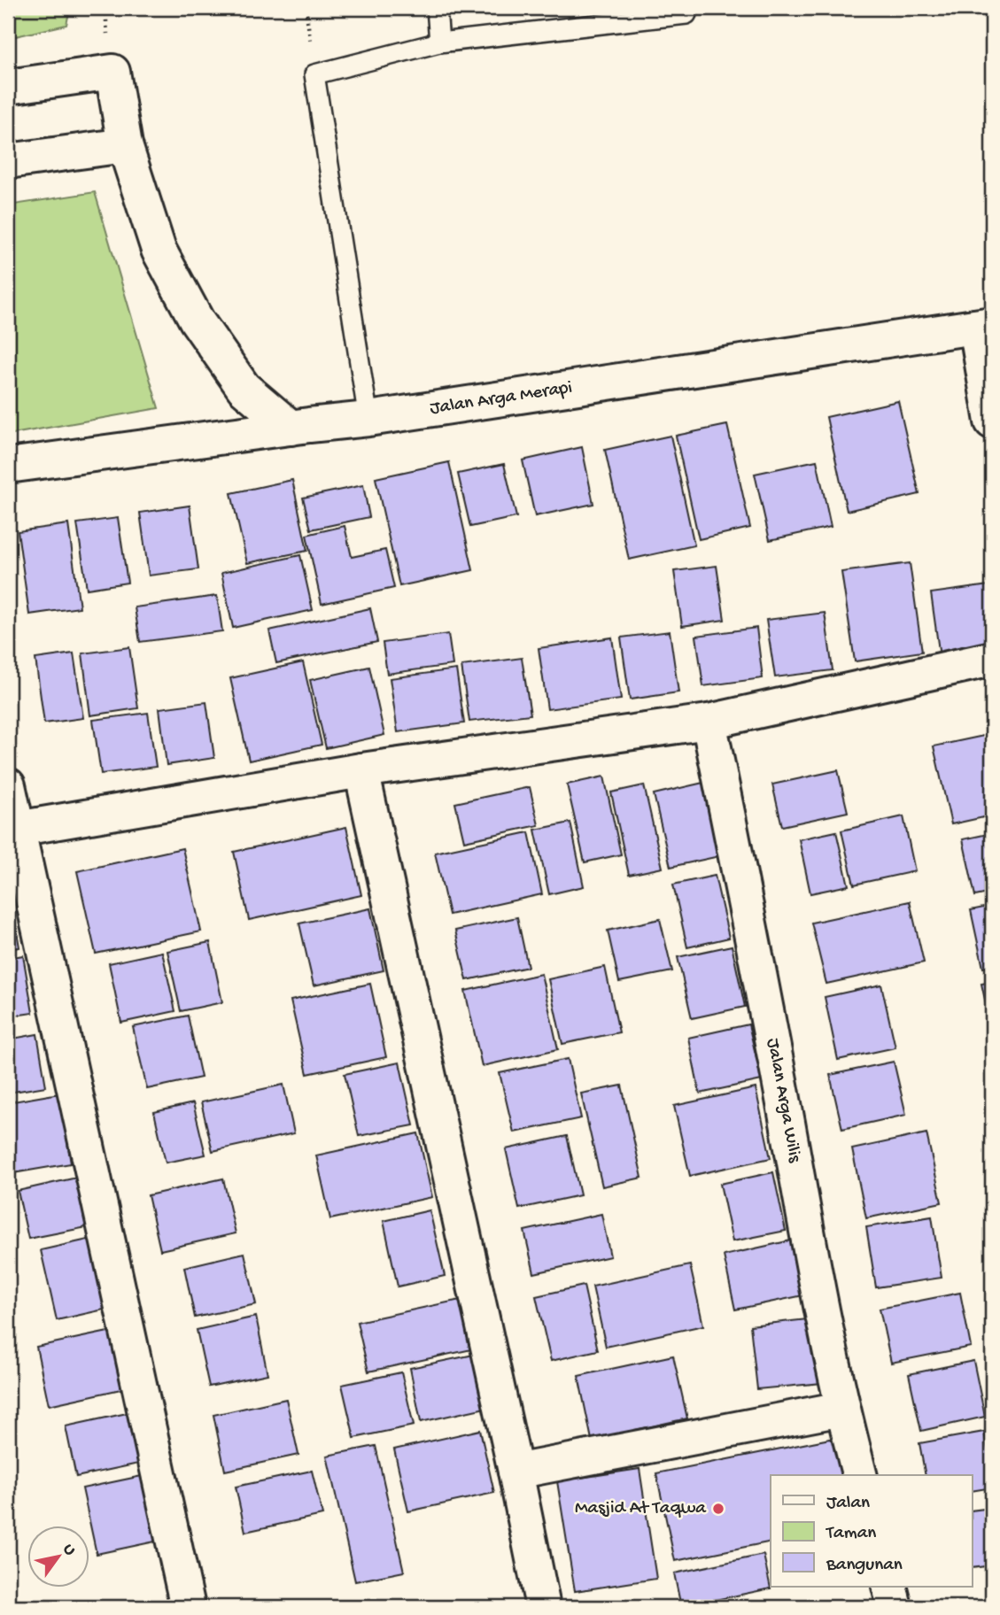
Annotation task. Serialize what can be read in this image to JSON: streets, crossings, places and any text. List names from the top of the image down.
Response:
{
  "streets": {
    "street": ["Jalan Arga Merapi", "Jalan Arga Wilis"]
  },
  "places": ["Masjid At Taqwa"],
  "legend": ["Jalan", "Taman", "Bangunan"],
  "north": "top right"
}
